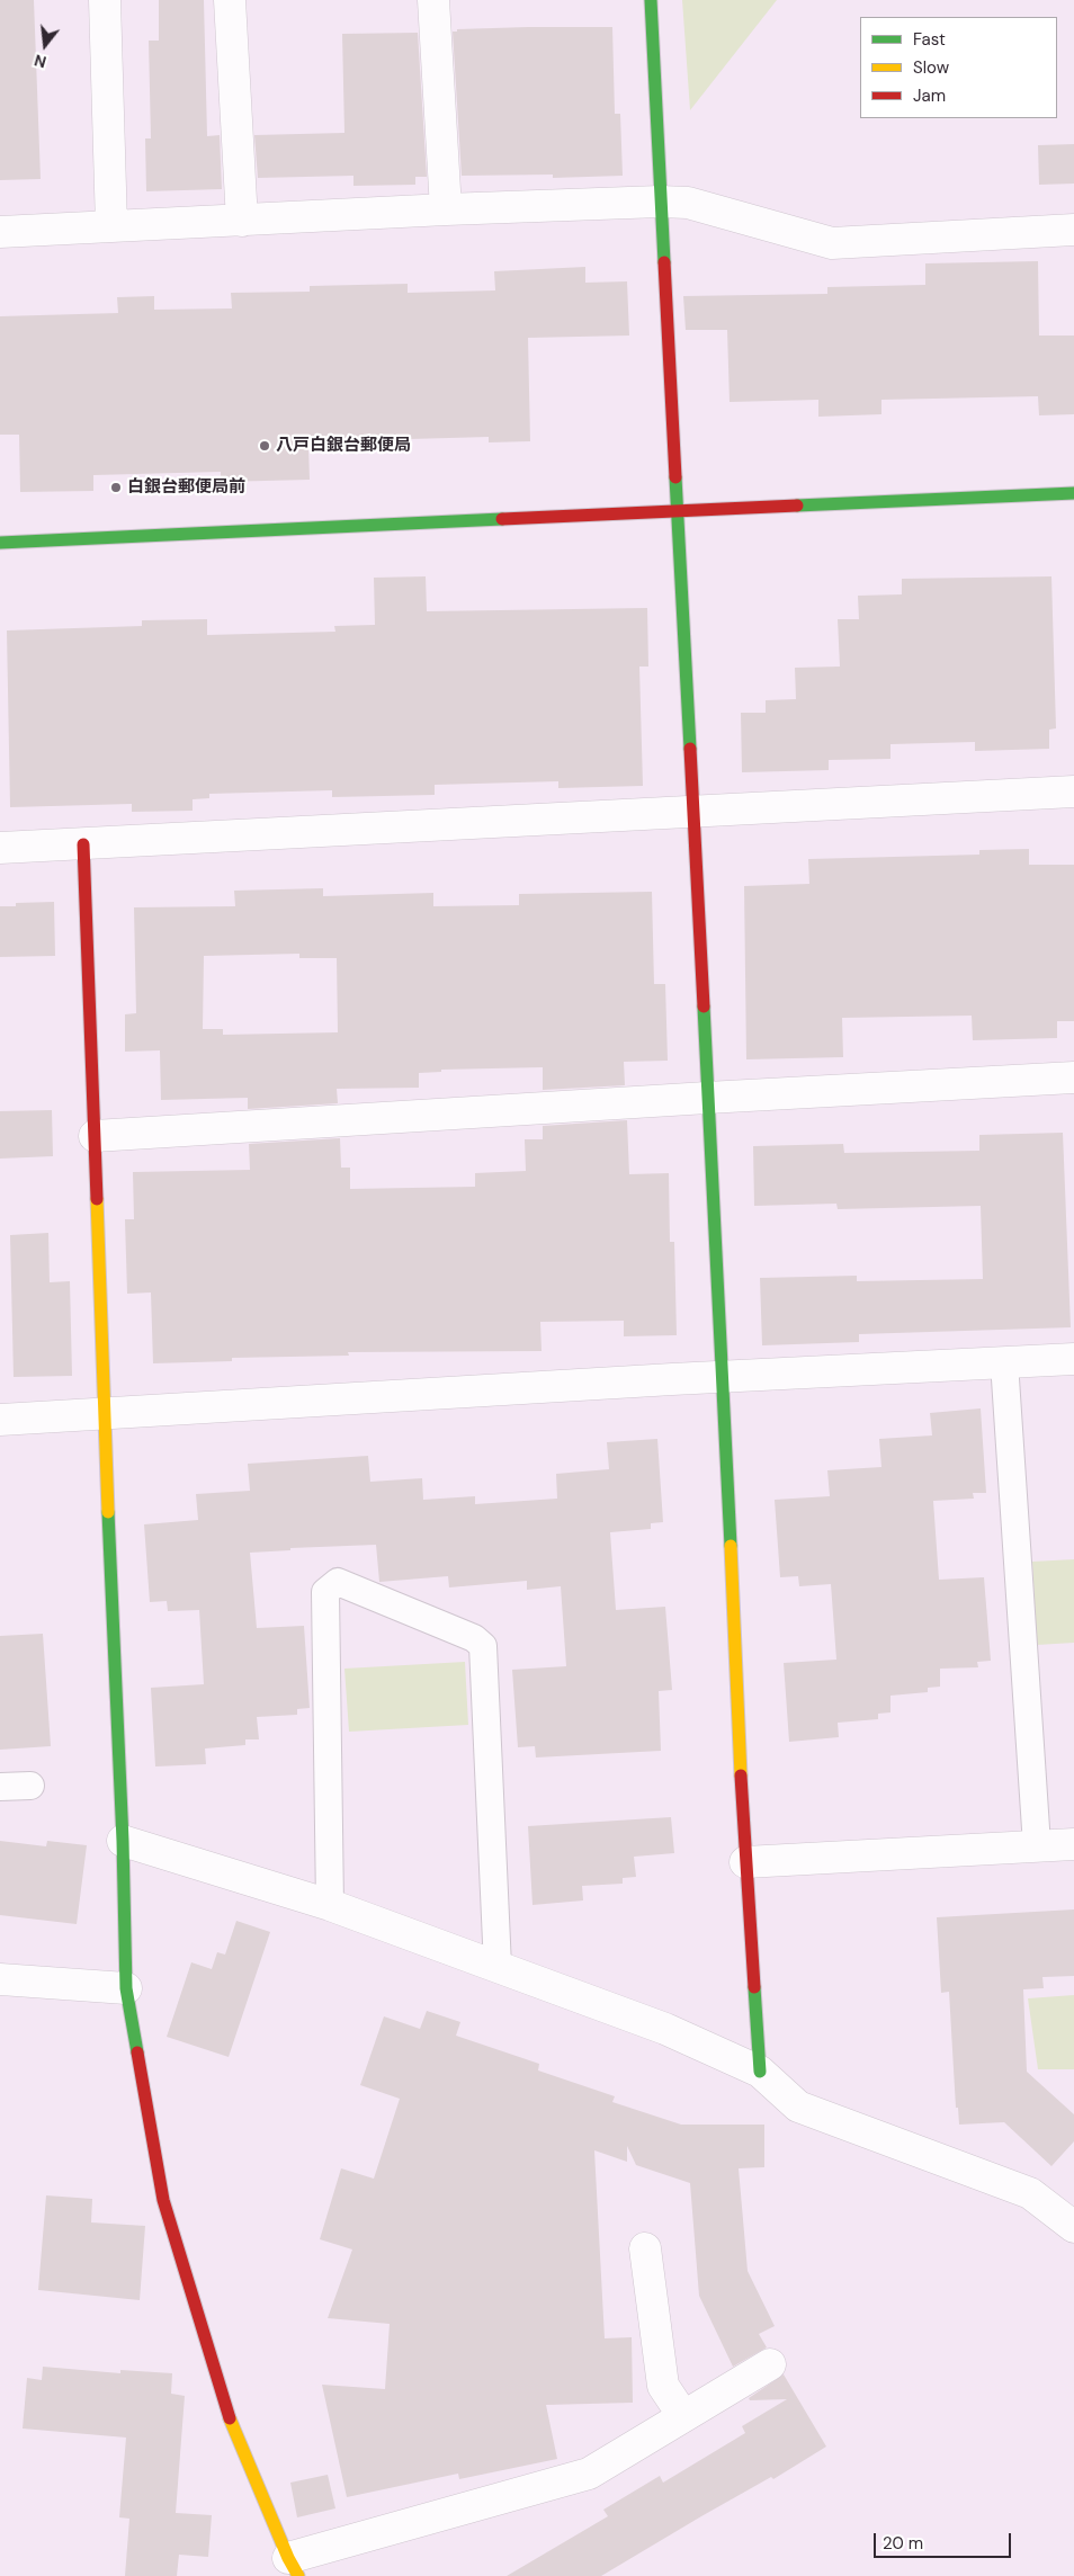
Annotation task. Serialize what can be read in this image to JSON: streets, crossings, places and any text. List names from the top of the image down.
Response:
{
  "places": ["八戸白銀台郵便局", "白銀台郵便局前"],
  "legend": ["Fast", "Slow", "Jam"],
  "scale_bar": "20 m",
  "north": "bottom"
}
